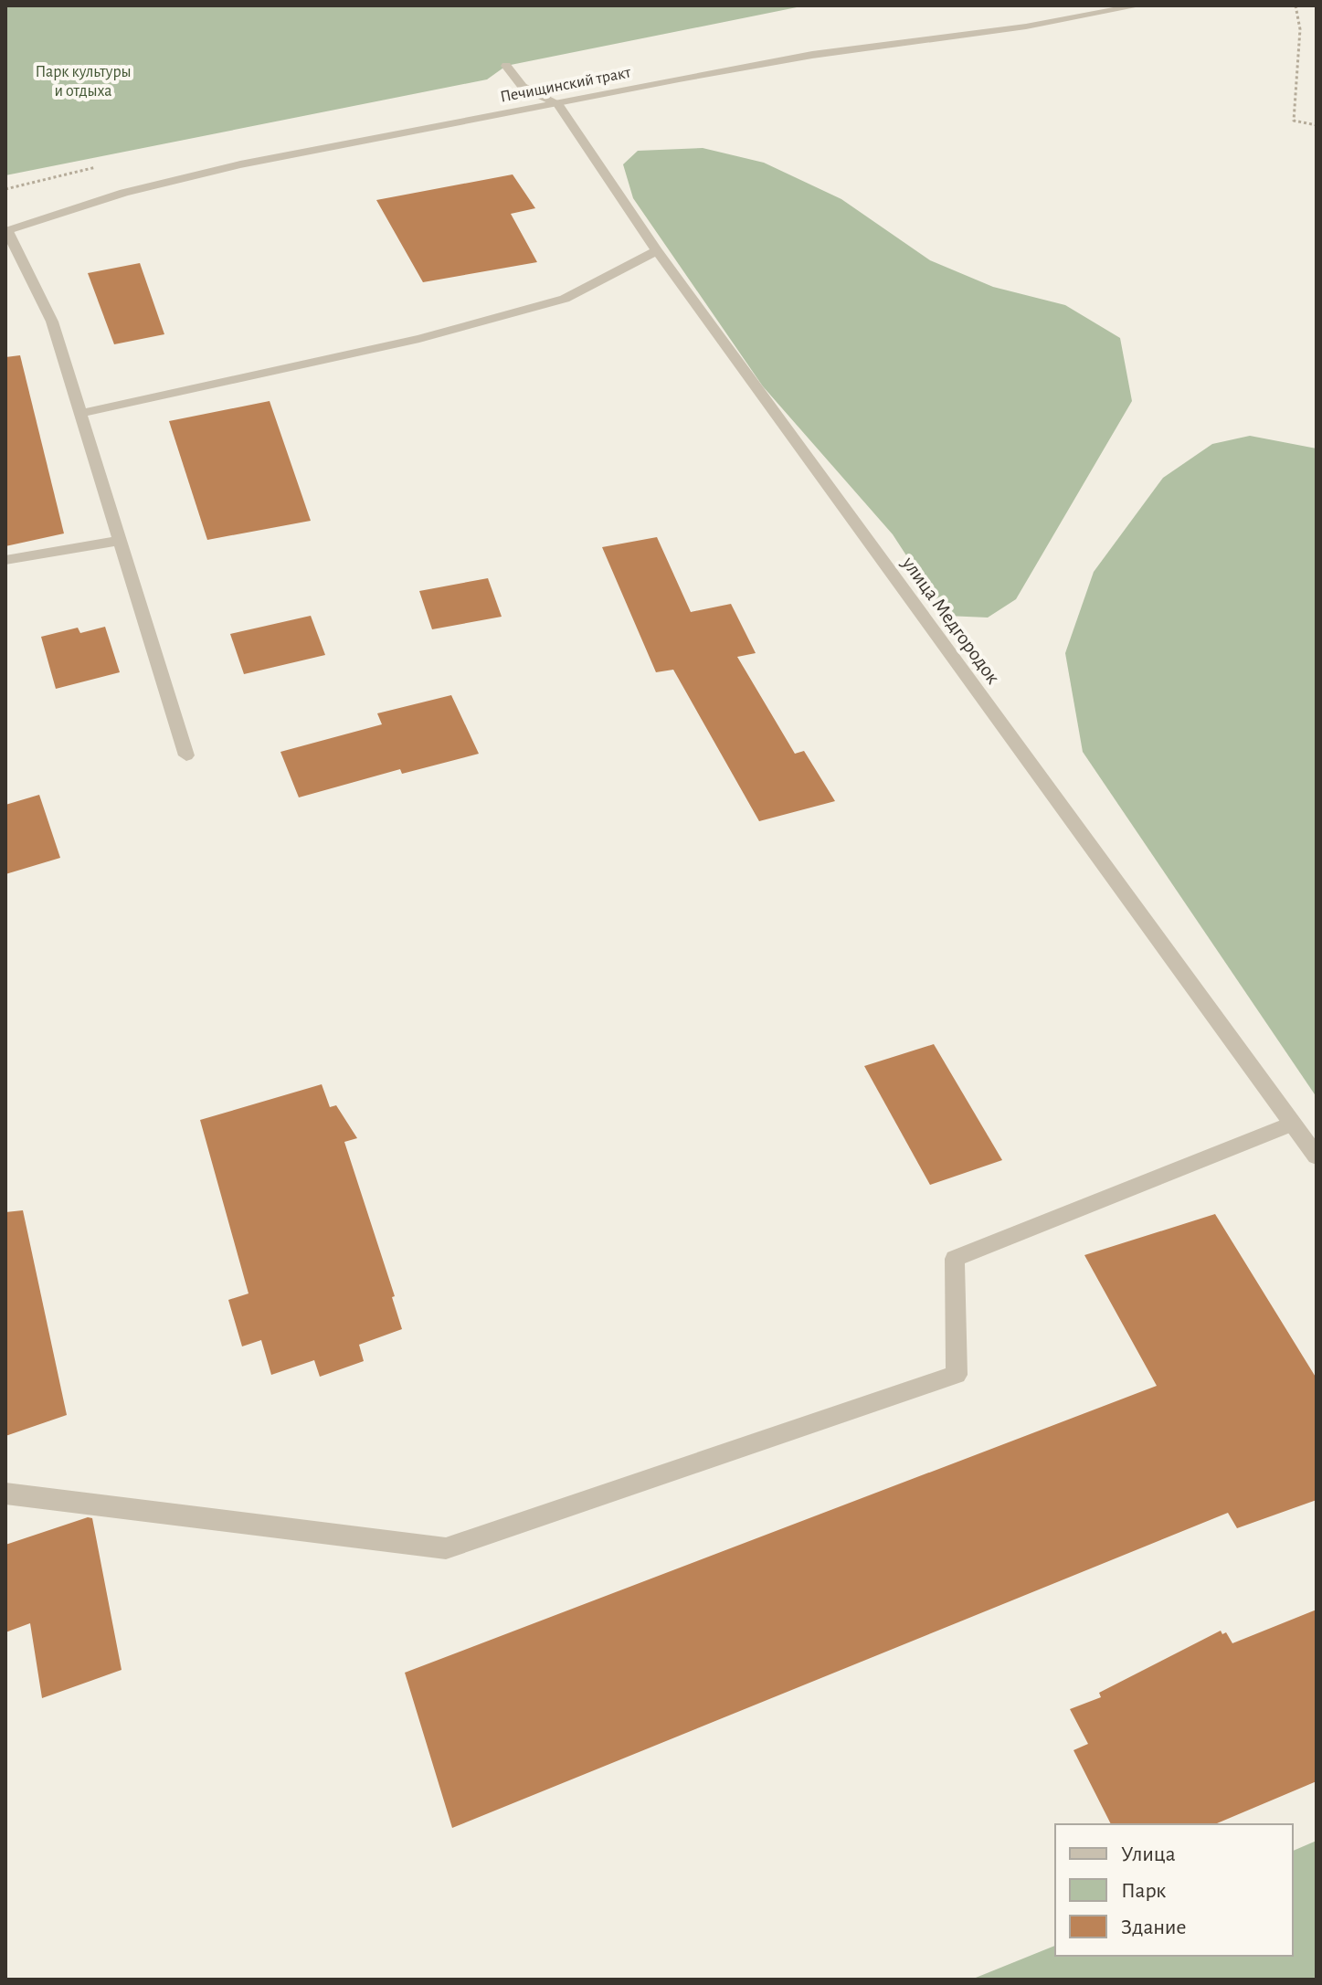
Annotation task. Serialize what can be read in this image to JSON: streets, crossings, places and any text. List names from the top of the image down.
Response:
{
  "streets": {
    "street": ["Печищинский тракт", "улица Медгородок"]
  },
  "crossings": [
    ["Печищинский тракт", "улица Медгородок"]
  ],
  "parks": ["Парк культуры и отдыха"],
  "legend": ["Улица", "Парк", "Здание"]
}
